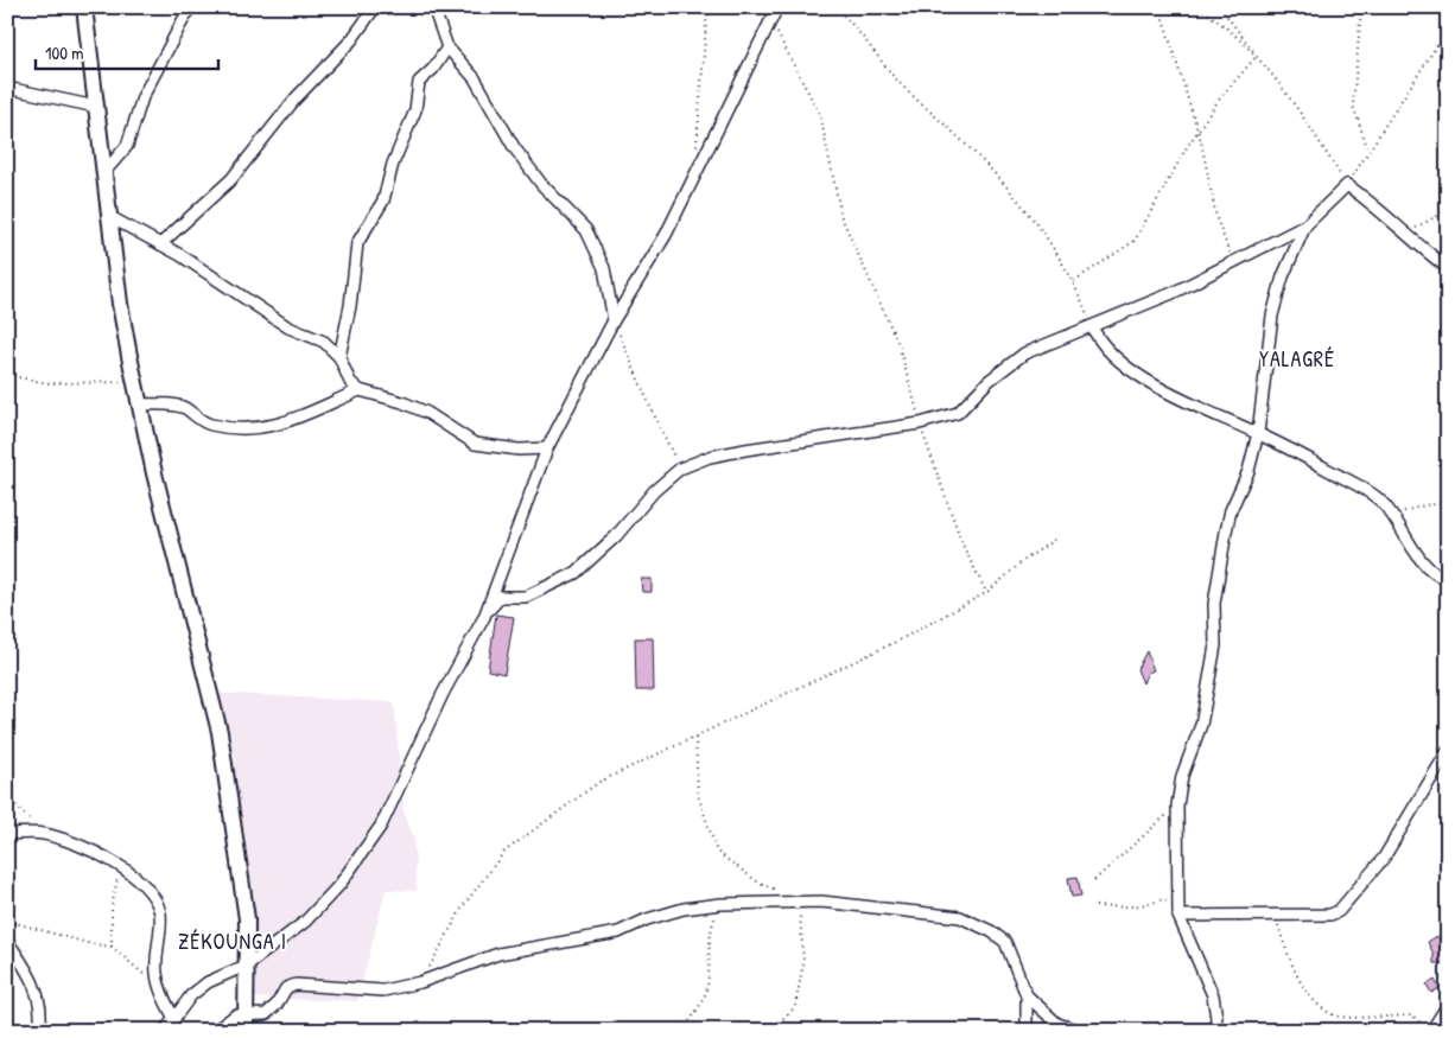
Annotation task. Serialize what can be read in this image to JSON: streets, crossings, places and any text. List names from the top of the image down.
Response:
{
  "districts": ["YALAGRÉ", "ZÉKOUNGA I"],
  "scale_bar": "100 m"
}
